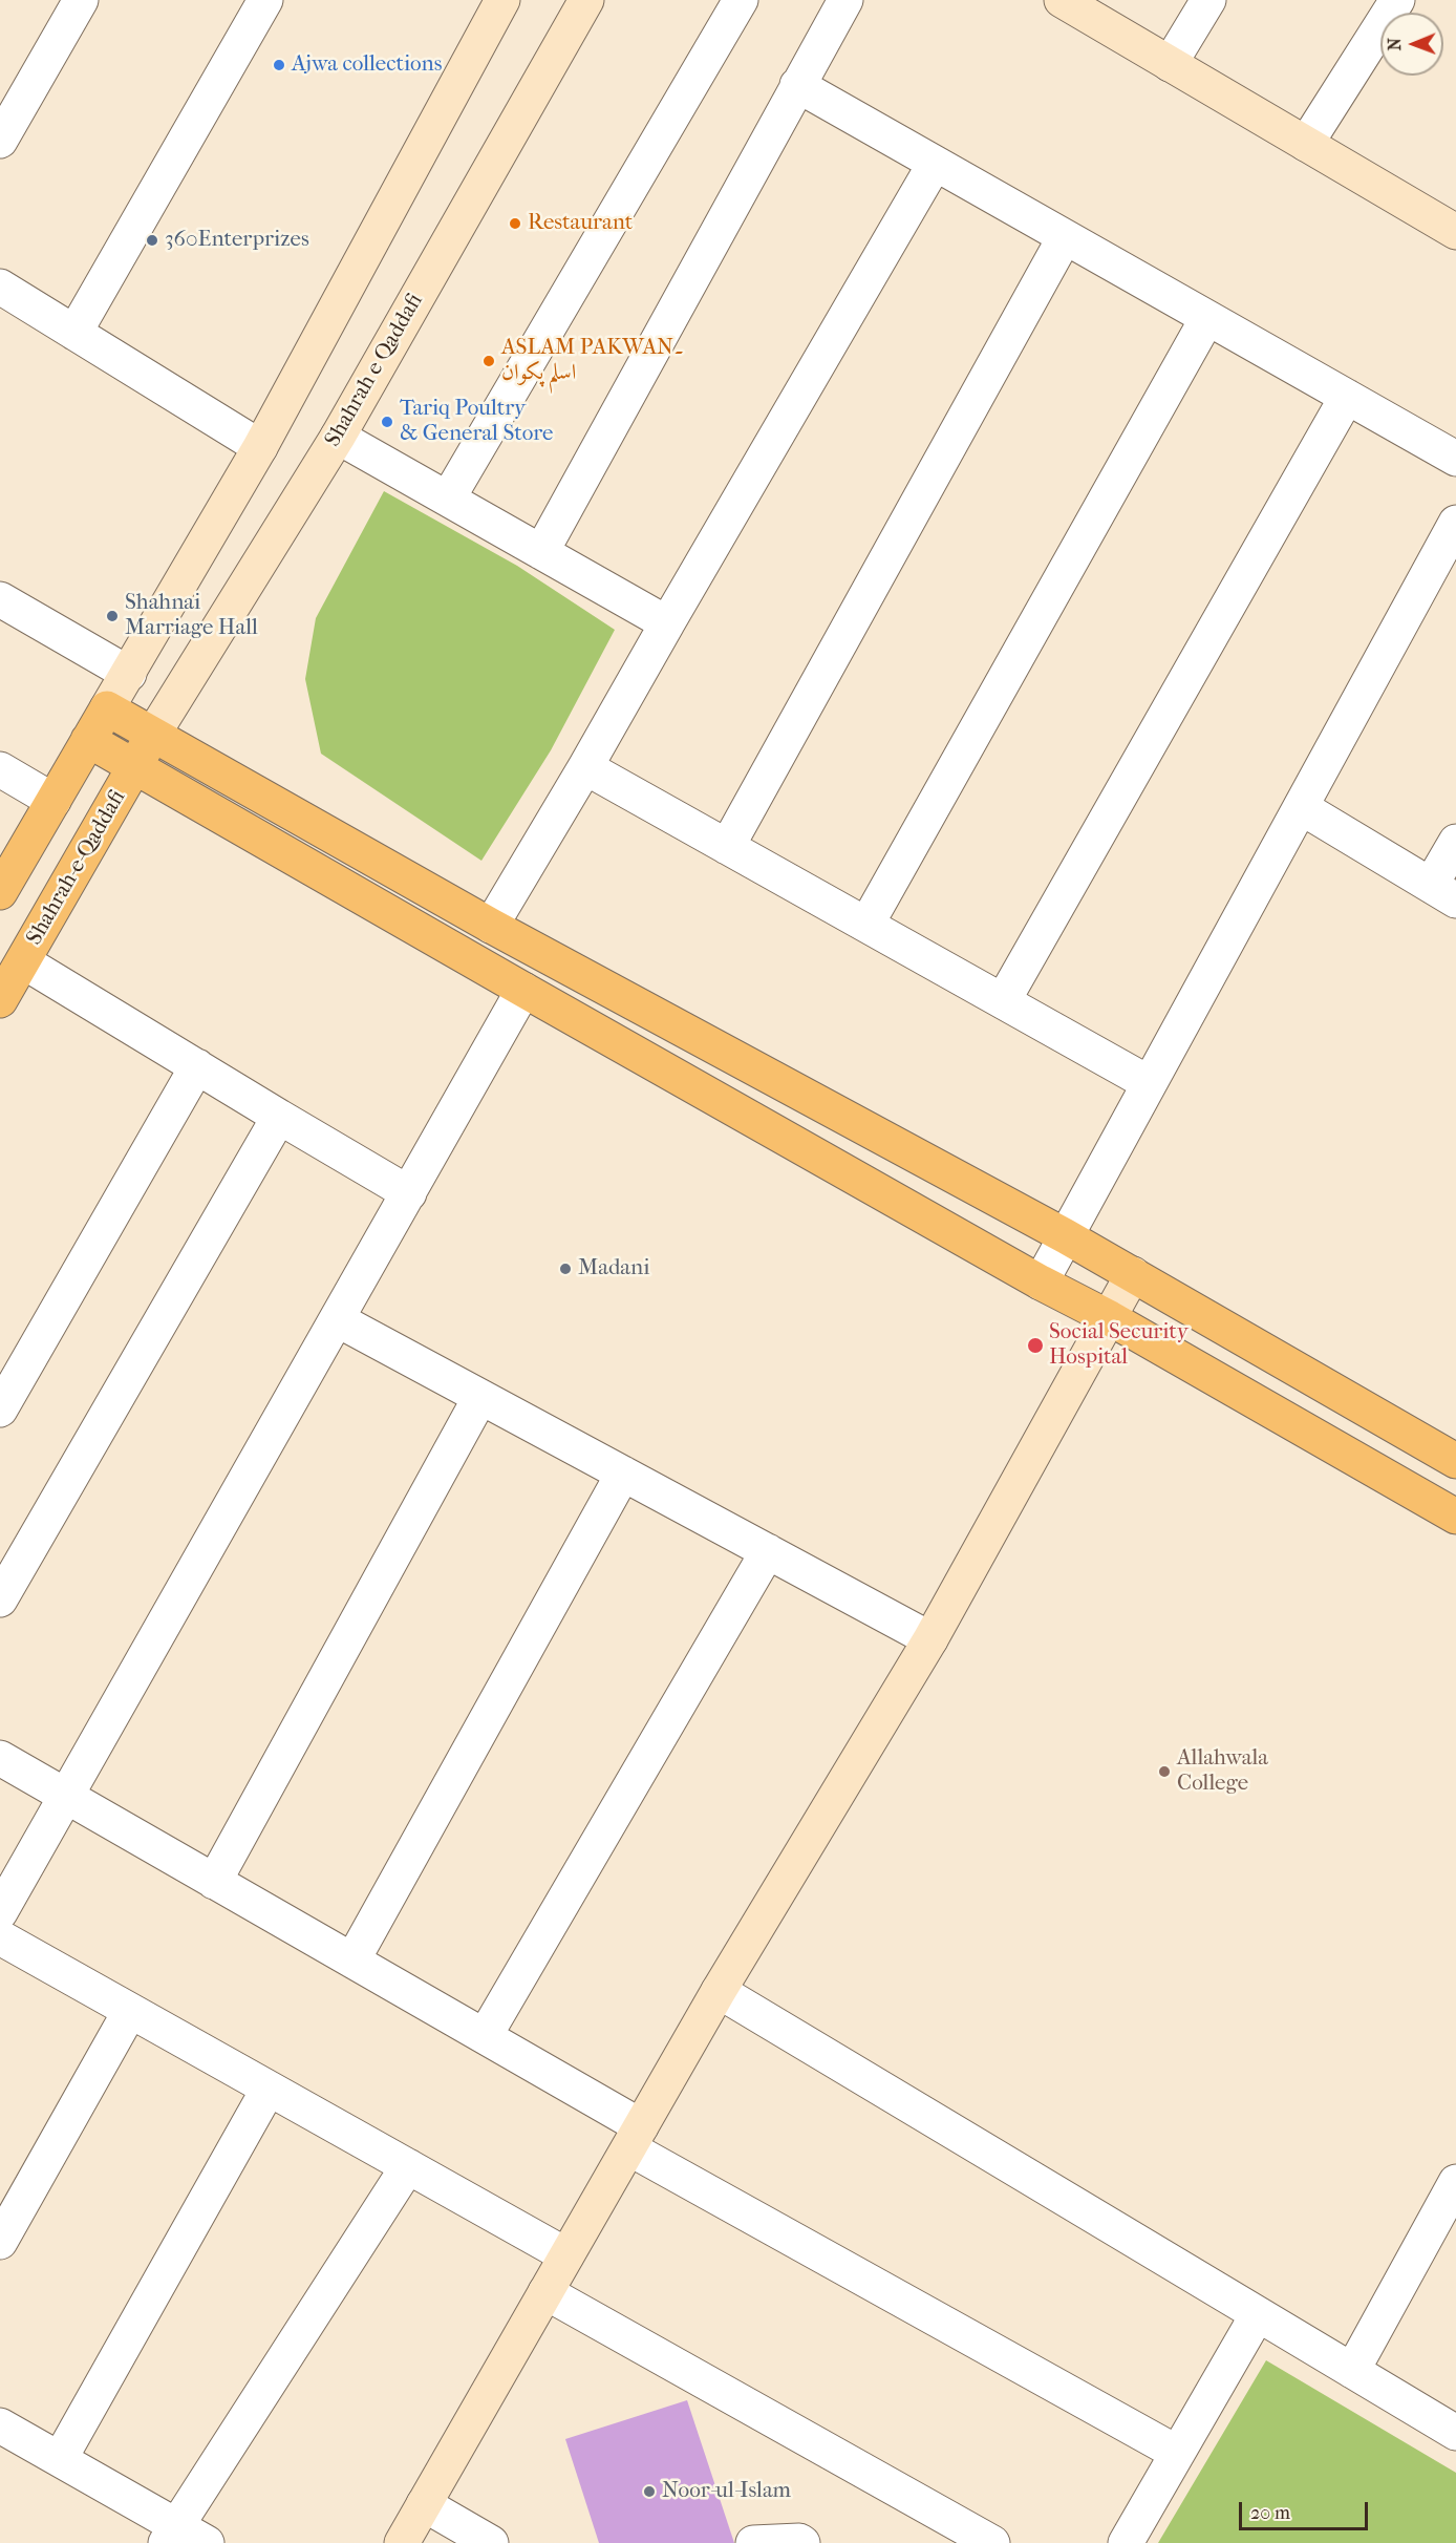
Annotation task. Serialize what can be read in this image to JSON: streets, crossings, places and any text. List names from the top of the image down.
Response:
{
  "streets": {
    "main road": ["Shahrah-e-Qaddafi"],
    "street": ["Shahrah e Qaddafi"]
  },
  "crossings": [
    ["Shahrah e Qaddafi", "Shahrah-e-Qaddafi"]
  ],
  "places": [
    "Ajwa collections",
    "Restaurant",
    "360Enterprizes",
    "ASLAM PAKWAN۔ اسلم پکوان",
    "Tariq Poultry & General Store",
    "Shahnai Marriage Hall",
    "Madani",
    "Social Security Hospital",
    "Allahwala College",
    "Noor-ul-Islam"
  ],
  "scale_bar": "20 m",
  "north": "left"
}
